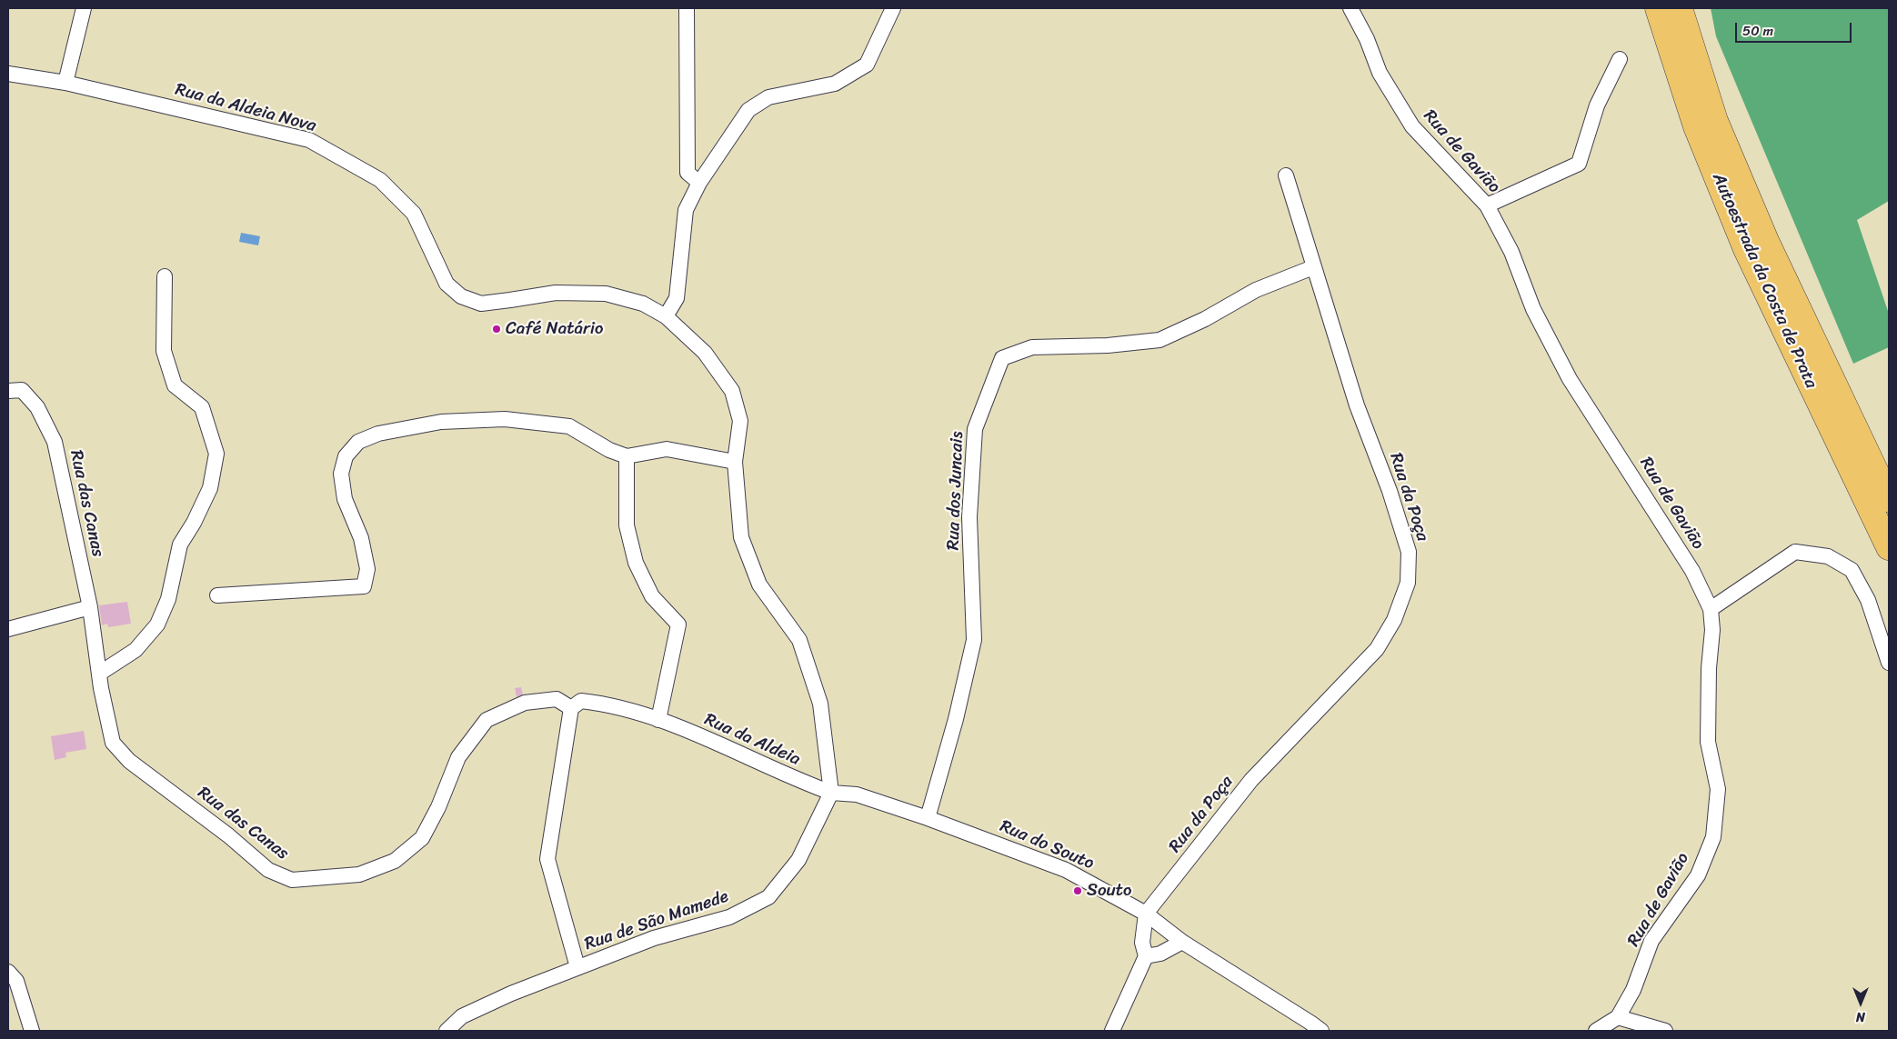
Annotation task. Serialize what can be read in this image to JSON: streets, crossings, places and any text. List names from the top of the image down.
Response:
{
  "streets": {
    "highway": ["Autoestrada da Costa de Prata"],
    "street": [
      "Rua da Aldeia Nova",
      "Rua de Gavião",
      "Rua dos Juncais",
      "Rua da Poça",
      "Rua das Canas",
      "Rua da Aldeia",
      "Rua do Souto",
      "Rua de São Mamede"
    ]
  },
  "crossings": [
    ["Rua da Aldeia Nova", "Rua da Aldeia"],
    ["Rua da Aldeia Nova", "Rua do Souto"],
    ["Rua da Aldeia Nova", "Rua de São Mamede"],
    ["Rua dos Juncais", "Rua da Poça"],
    ["Rua dos Juncais", "Rua do Souto"],
    ["Rua da Poça", "Rua do Souto"],
    ["Rua das Canas", "Rua da Aldeia"],
    ["Rua da Aldeia", "Rua do Souto"],
    ["Rua da Aldeia", "Rua de São Mamede"],
    ["Rua do Souto", "Rua de São Mamede"]
  ],
  "places": ["Café Natário", "Souto"],
  "scale_bar": "50 m",
  "north": "bottom"
}
